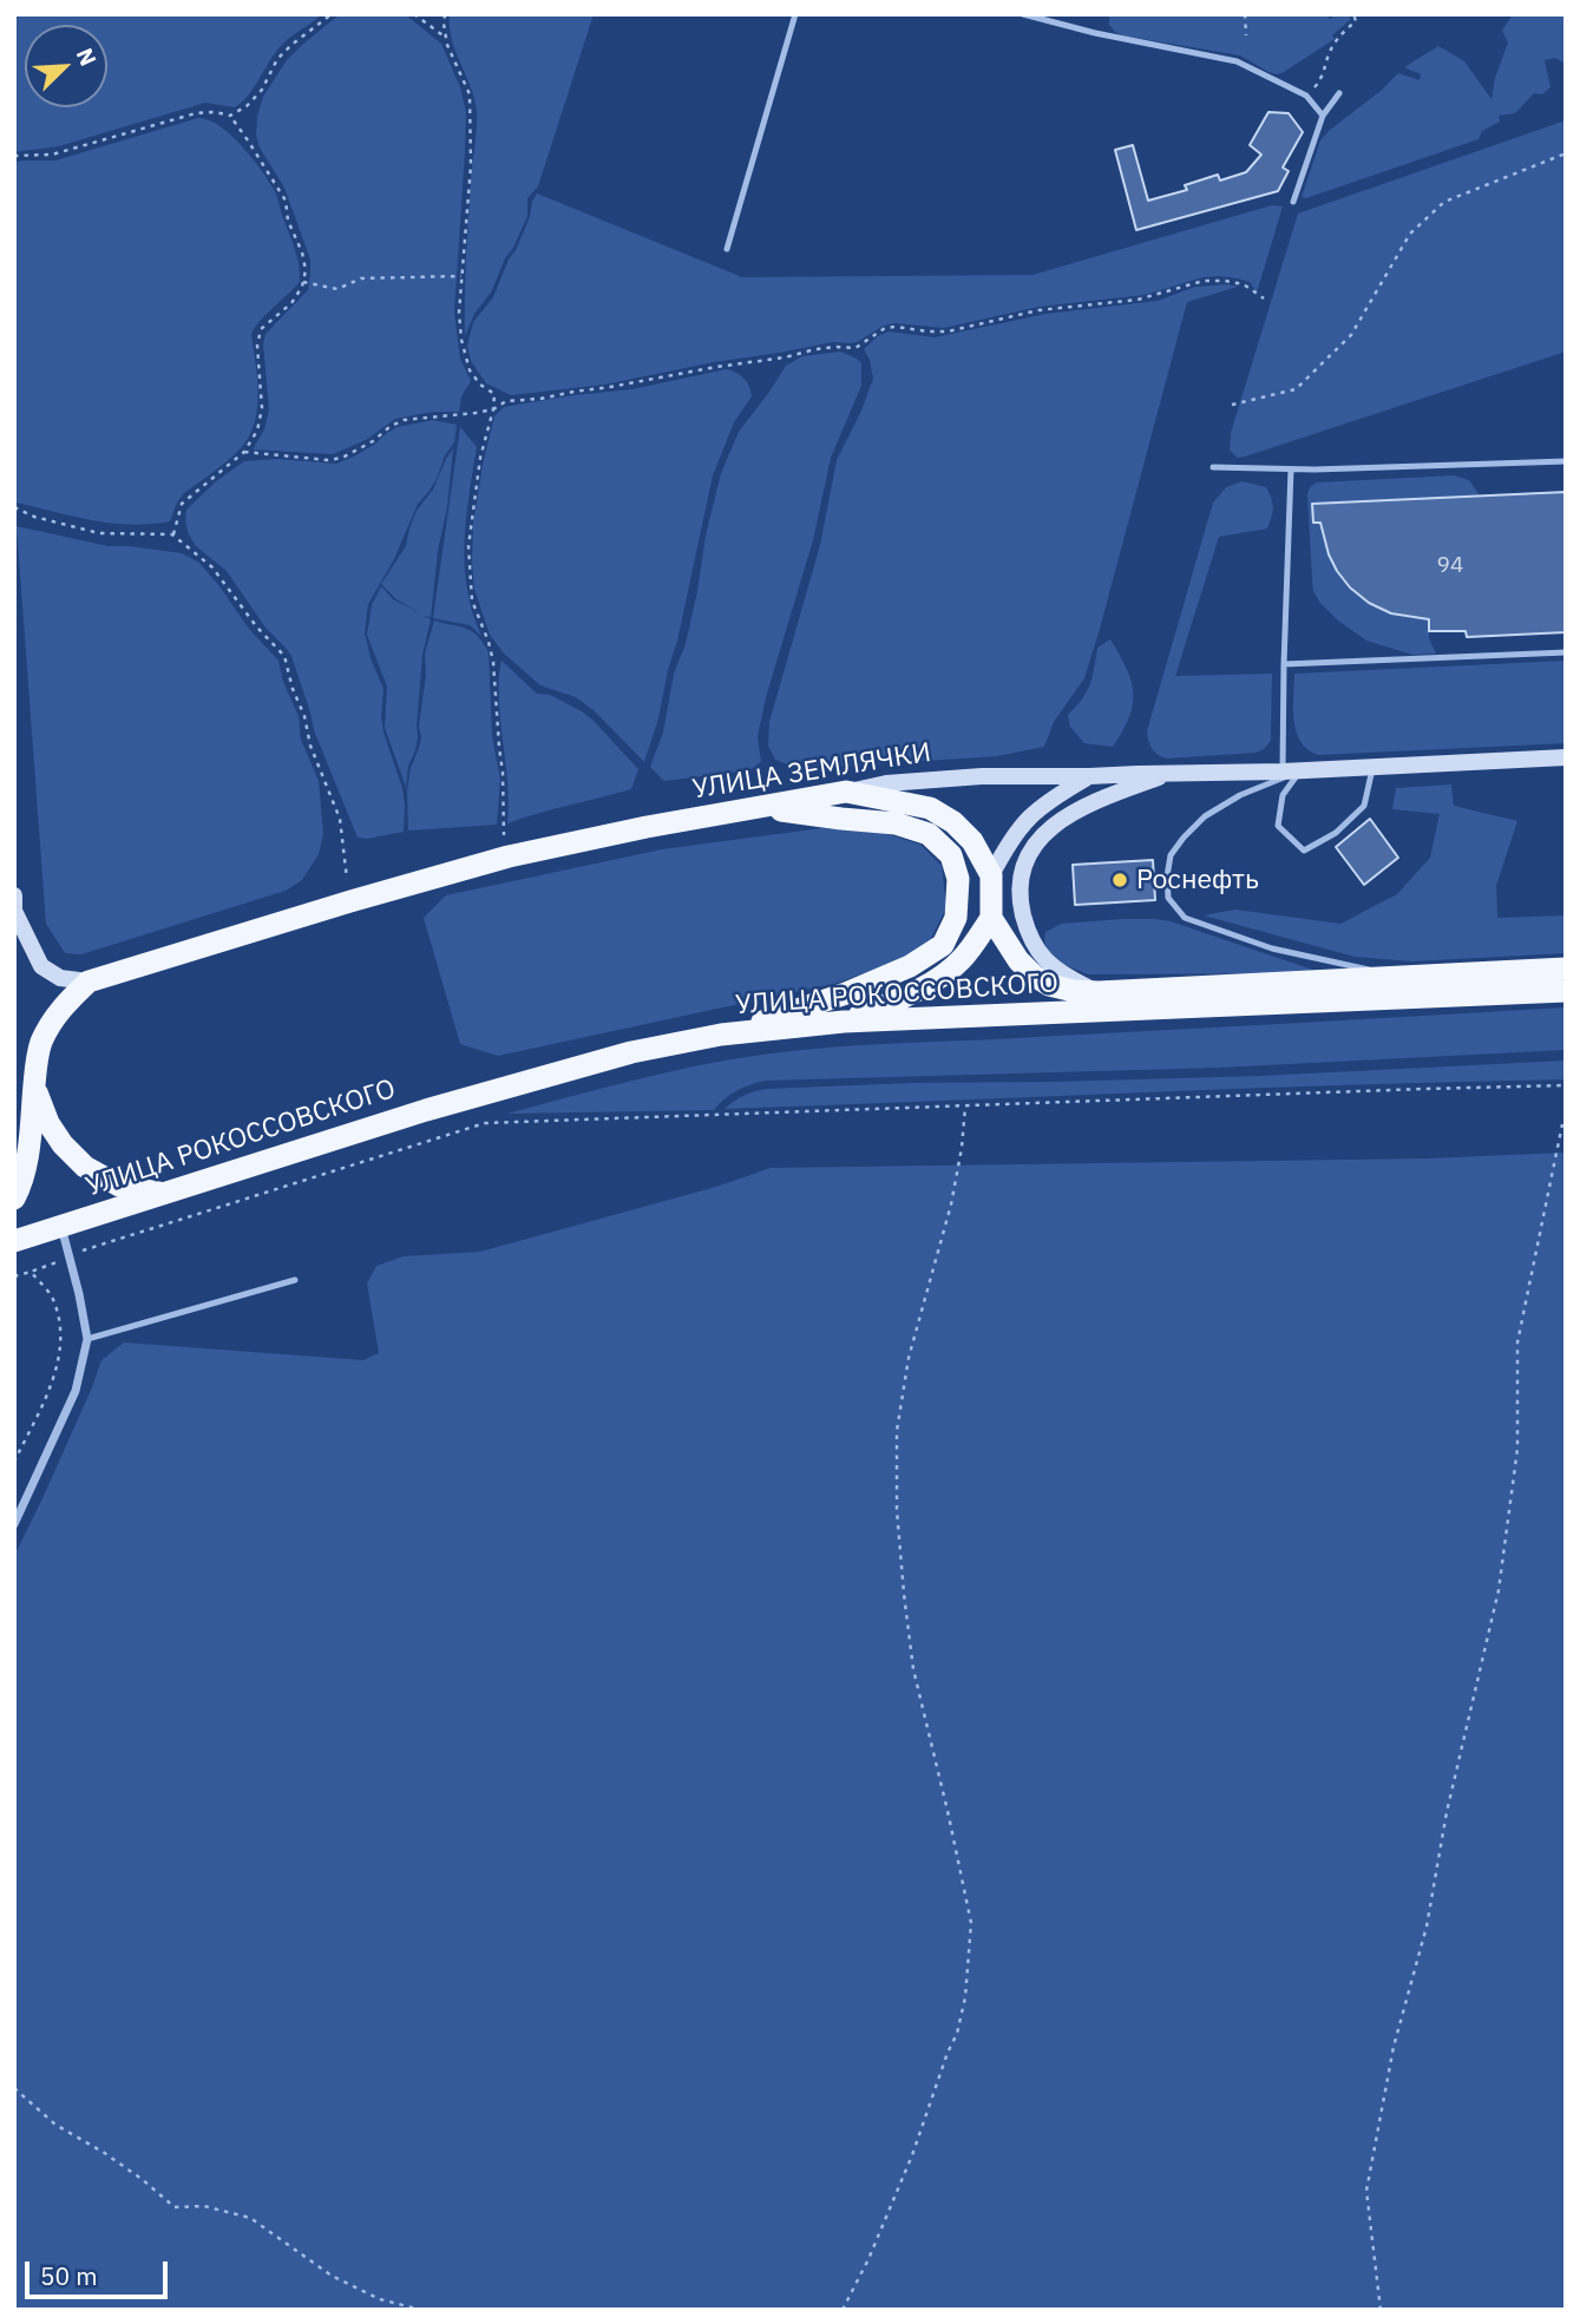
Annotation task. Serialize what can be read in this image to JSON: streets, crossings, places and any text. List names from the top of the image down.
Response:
{
  "streets": {
    "highway": ["УЛИЦА ЗЕМЛЯЧКИ", "УЛИЦА РОКОССОВСКОГО"]
  },
  "places": ["Роснефть"],
  "house_numbers": ["94"],
  "scale_bar": "50 m",
  "north": "top right"
}
